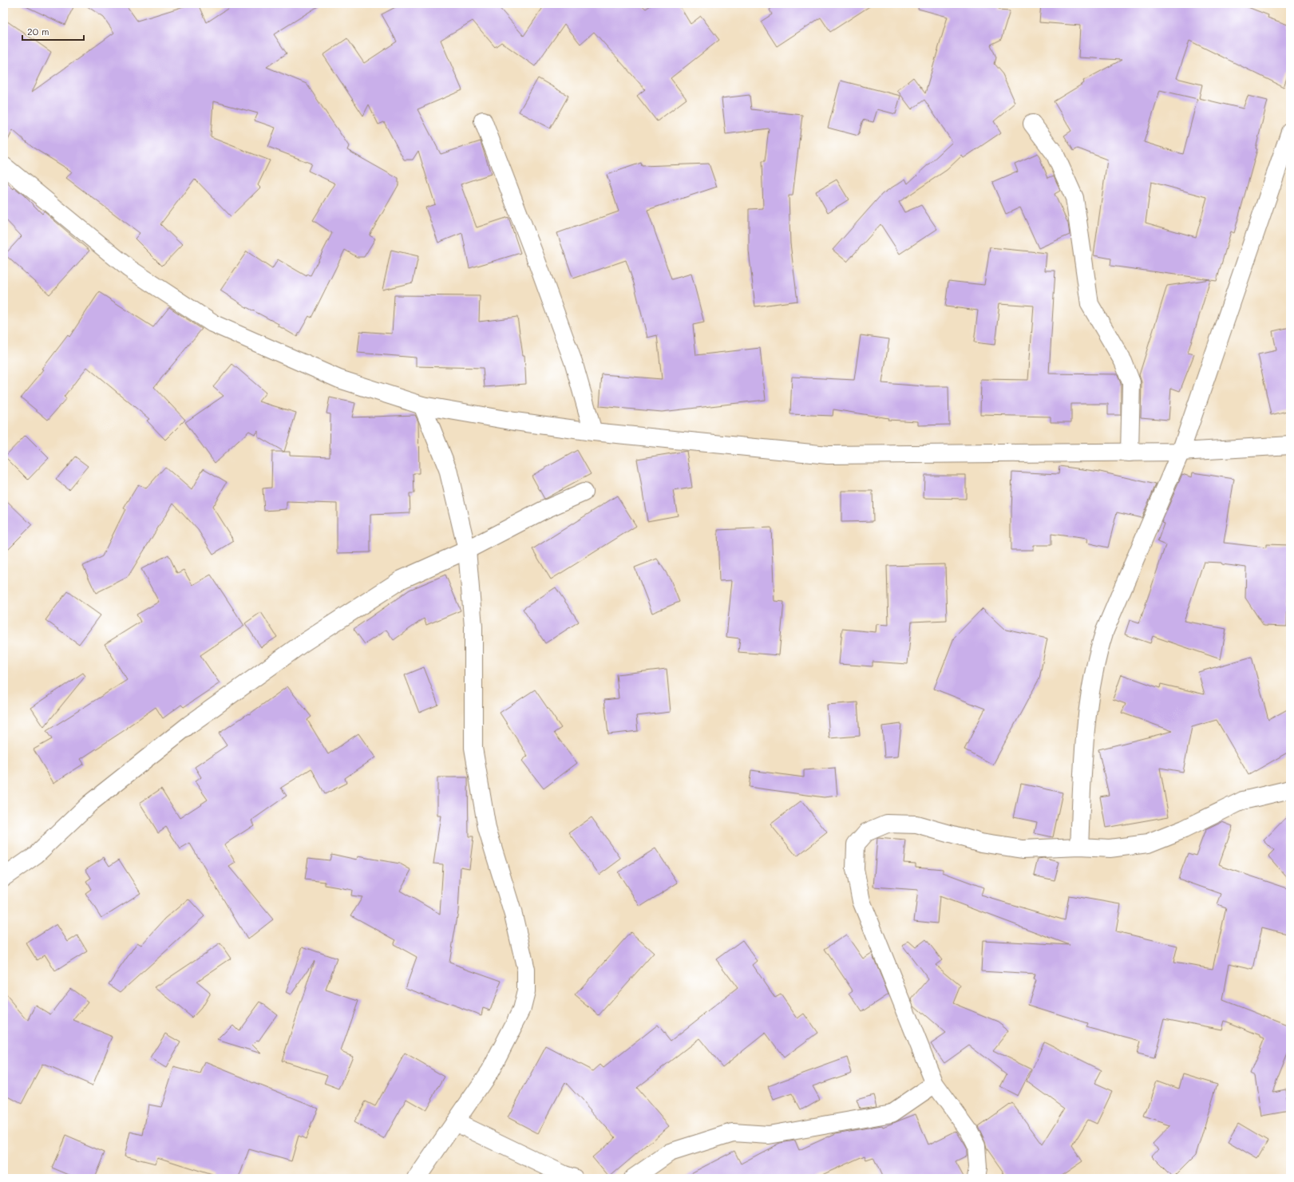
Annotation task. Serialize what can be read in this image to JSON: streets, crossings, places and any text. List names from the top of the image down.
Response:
{
  "scale_bar": "20 m"
}
